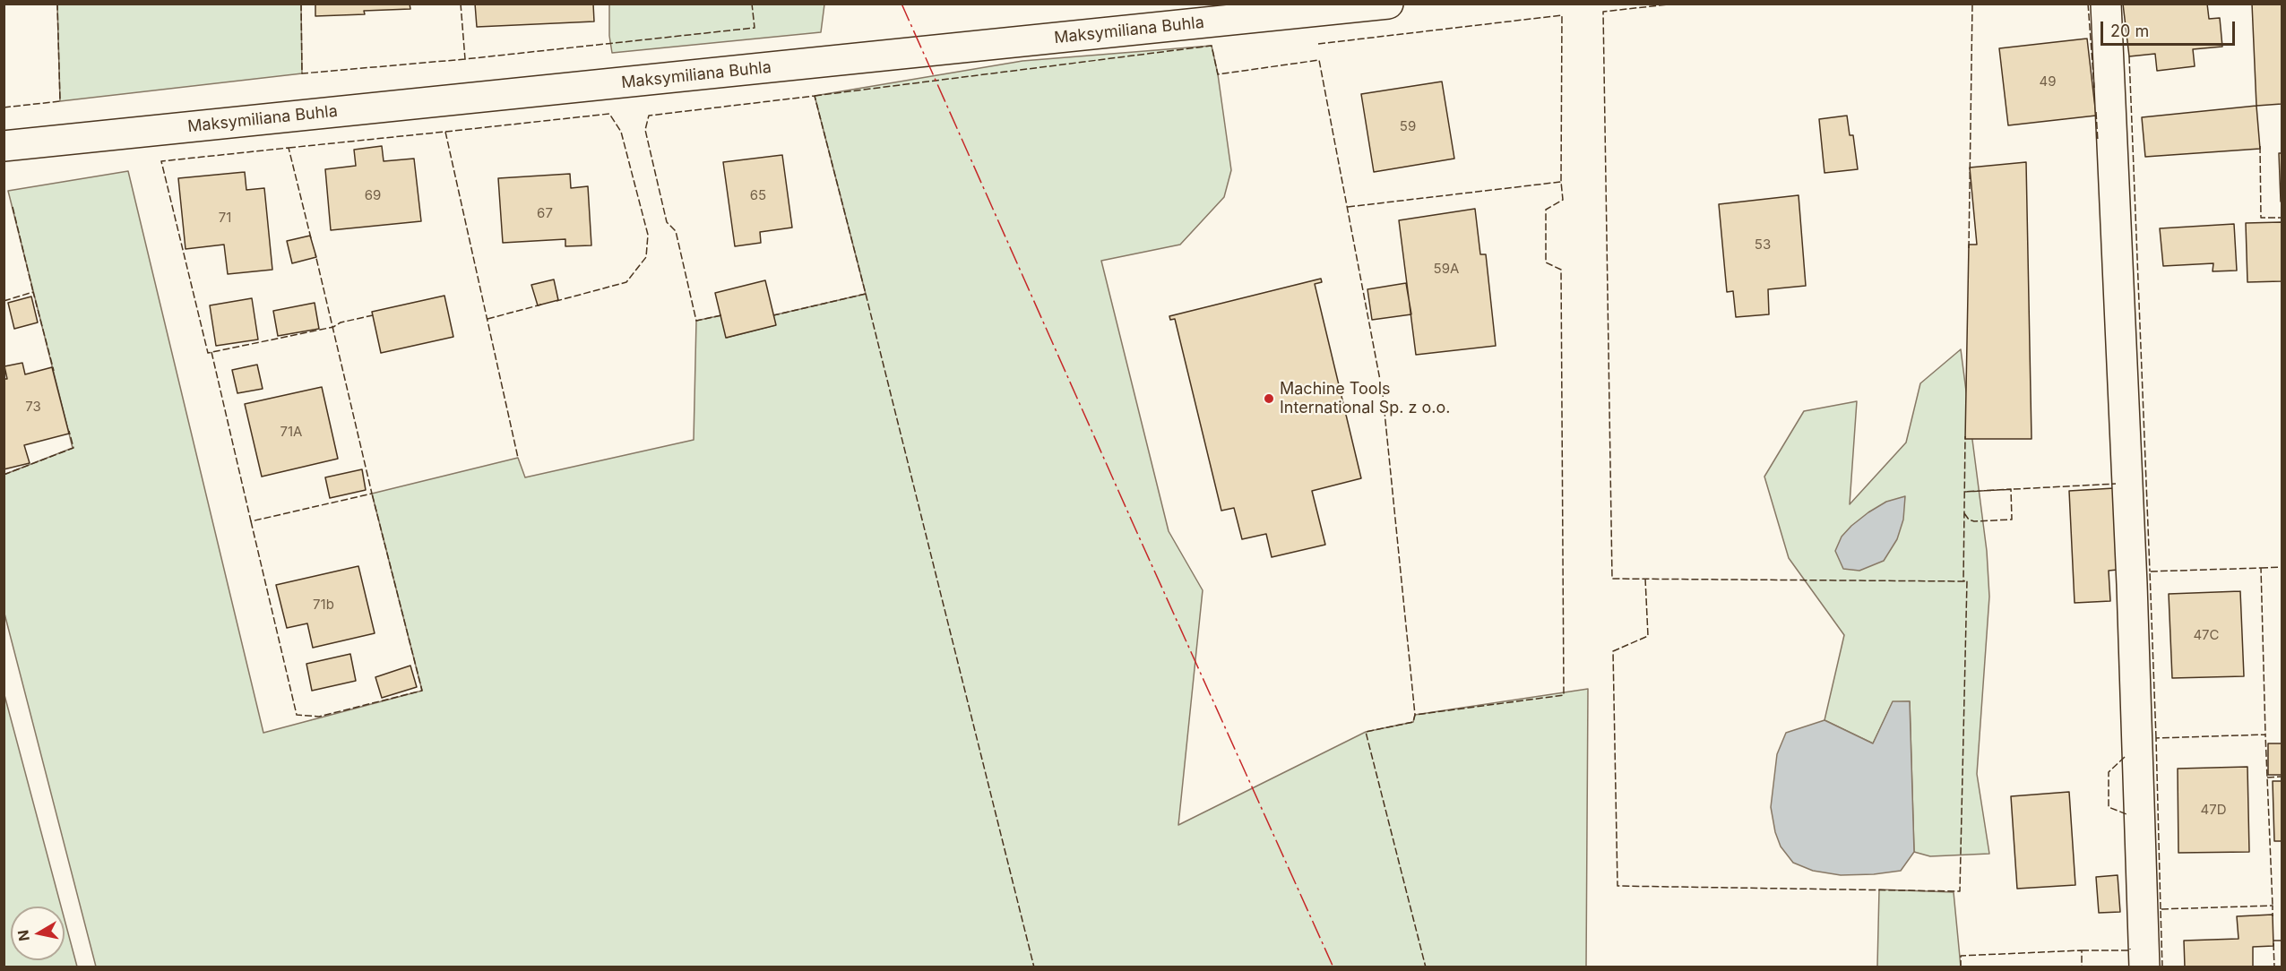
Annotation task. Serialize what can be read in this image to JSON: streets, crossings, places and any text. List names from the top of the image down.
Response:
{
  "streets": {
    "street": ["Maksymiliana Buhla"]
  },
  "places": ["Machine Tools International Sp. z o.o."],
  "house_numbers": [
    "49",
    "59",
    "69",
    "65",
    "67",
    "71",
    "53",
    "59A",
    "73",
    "71A",
    "71b",
    "47C",
    "47D"
  ],
  "scale_bar": "20 m",
  "north": "left"
}
